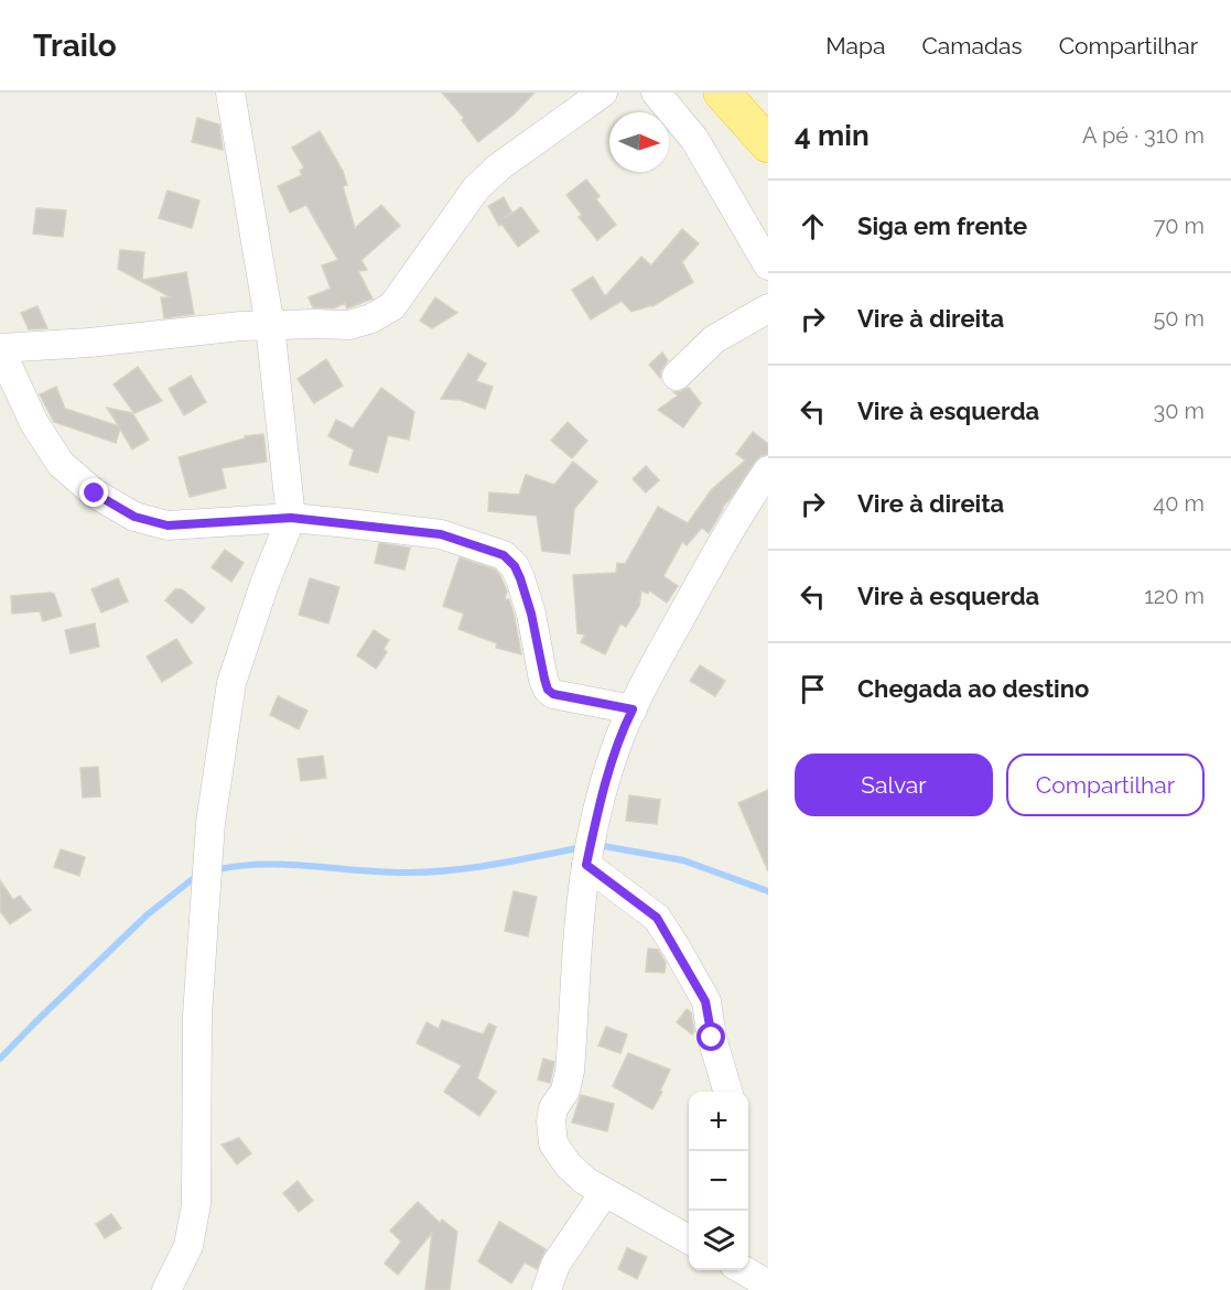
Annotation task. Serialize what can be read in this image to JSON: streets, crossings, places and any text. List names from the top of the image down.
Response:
{
  "north": "right",
  "page": {
    "header": "Trailo",
    "nav": ["Mapa", "Camadas", "Compartilhar"],
    "heading": ["4 min", "A pé · 310 m"],
    "list": [
      ["Siga em frente", "70 m"],
      ["Vire à direita", "50 m"],
      ["Vire à esquerda", "30 m"],
      ["Vire à direita", "40 m"],
      ["Vire à esquerda", "120 m"],
      "Chegada ao destino"
    ],
    "buttons": ["Salvar", "Compartilhar"],
    "map_buttons": ["+", "−"]
  }
}
